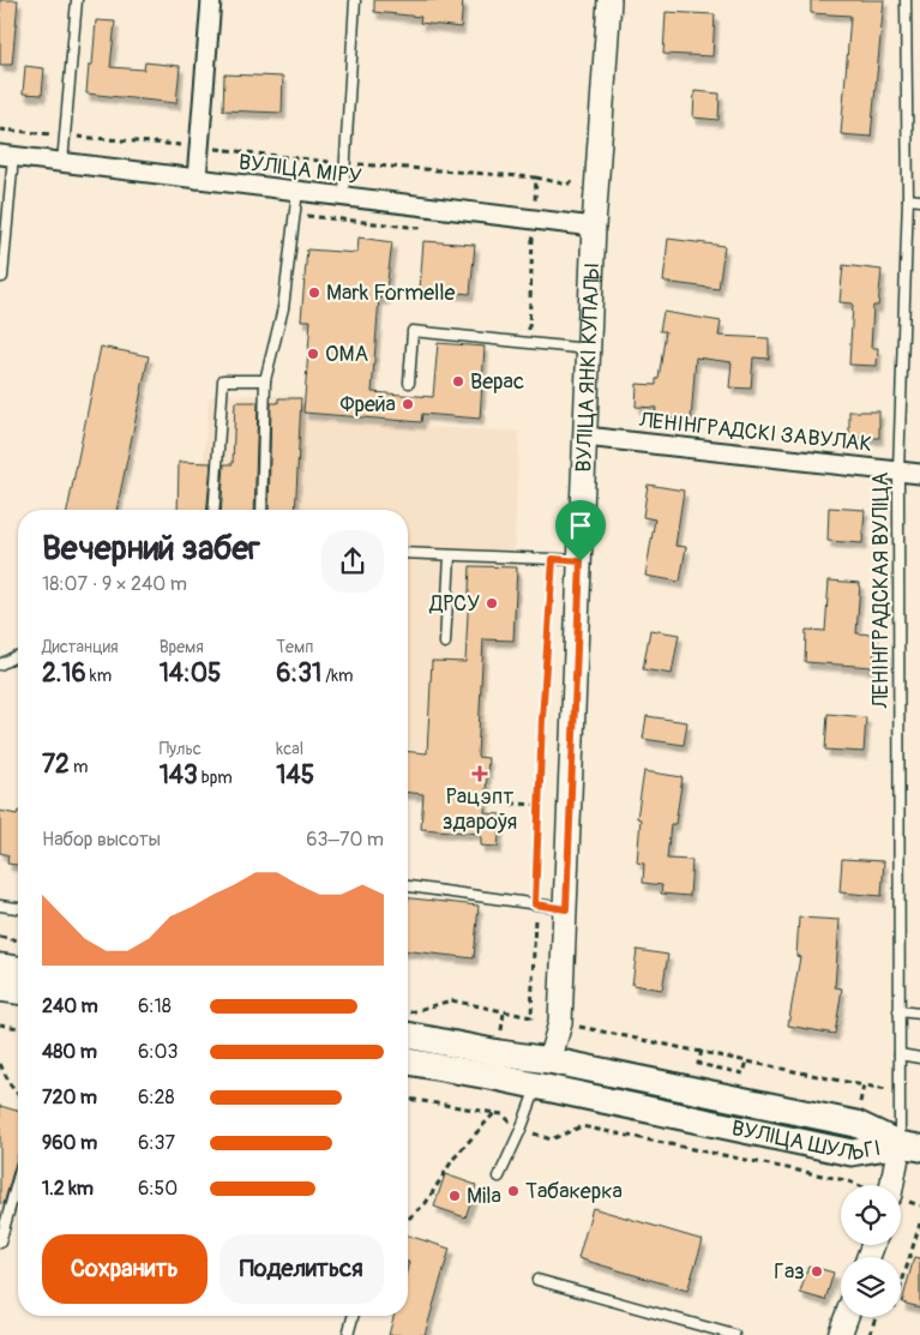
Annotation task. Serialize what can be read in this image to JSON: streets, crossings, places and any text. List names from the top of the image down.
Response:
{
  "streets": {
    "main road": ["ВУЛІЦА ШУЛЬГІ"],
    "street": ["ВУЛІЦА МІРУ", "ВУЛІЦА ЯНКІ КУПАЛЫ", "ЛЕНІНГРАДСКІ ЗАВУЛАК"],
    "lane": ["ЛЕНІНГРАДСКАЯ ВУЛІЦА"]
  },
  "crossings": [
    ["ВУЛІЦА МІРУ", "ВУЛІЦА ЯНКІ КУПАЛЫ"],
    ["ВУЛІЦА ЯНКІ КУПАЛЫ", "ЛЕНІНГРАДСКІ ЗАВУЛАК"],
    ["ВУЛІЦА ЯНКІ КУПАЛЫ", "ВУЛІЦА ШУЛЬГІ"],
    ["ЛЕНІНГРАДСКІ ЗАВУЛАК", "ЛЕНІНГРАДСКАЯ ВУЛІЦА"],
    ["ЛЕНІНГРАДСКАЯ ВУЛІЦА", "ВУЛІЦА ШУЛЬГІ"]
  ],
  "places": {
    "other": [
      "Mark Formelle",
      "ОМА",
      "Верас",
      "Фрейа",
      "ДРСУ",
      "Табакерка",
      "Mila",
      "Газ"
    ],
    "health": ["Рацэпт здароўя"]
  },
  "page": {
    "heading": ["Вечерний забег", "18:07 · 9 × 240 m"],
    "stats": [
      ["Дистанция", "2.16 km"],
      ["Время", "14:05"],
      ["Темп", "6:31 /km"],
      ["72 m"],
      ["Пульс", "143 bpm"],
      ["kcal", "145"]
    ],
    "chart": ["Набор высоты", "63–70 m"],
    "list": [
      {
        "name": "240 m",
        "note": "6:18"
      },
      {
        "name": "480 m",
        "note": "6:03"
      },
      {
        "name": "720 m",
        "note": "6:28"
      },
      {
        "name": "960 m",
        "note": "6:37"
      },
      {
        "name": "1.2 km",
        "note": "6:50"
      }
    ],
    "buttons": ["Сохранить", "Поделиться"]
  }
}
